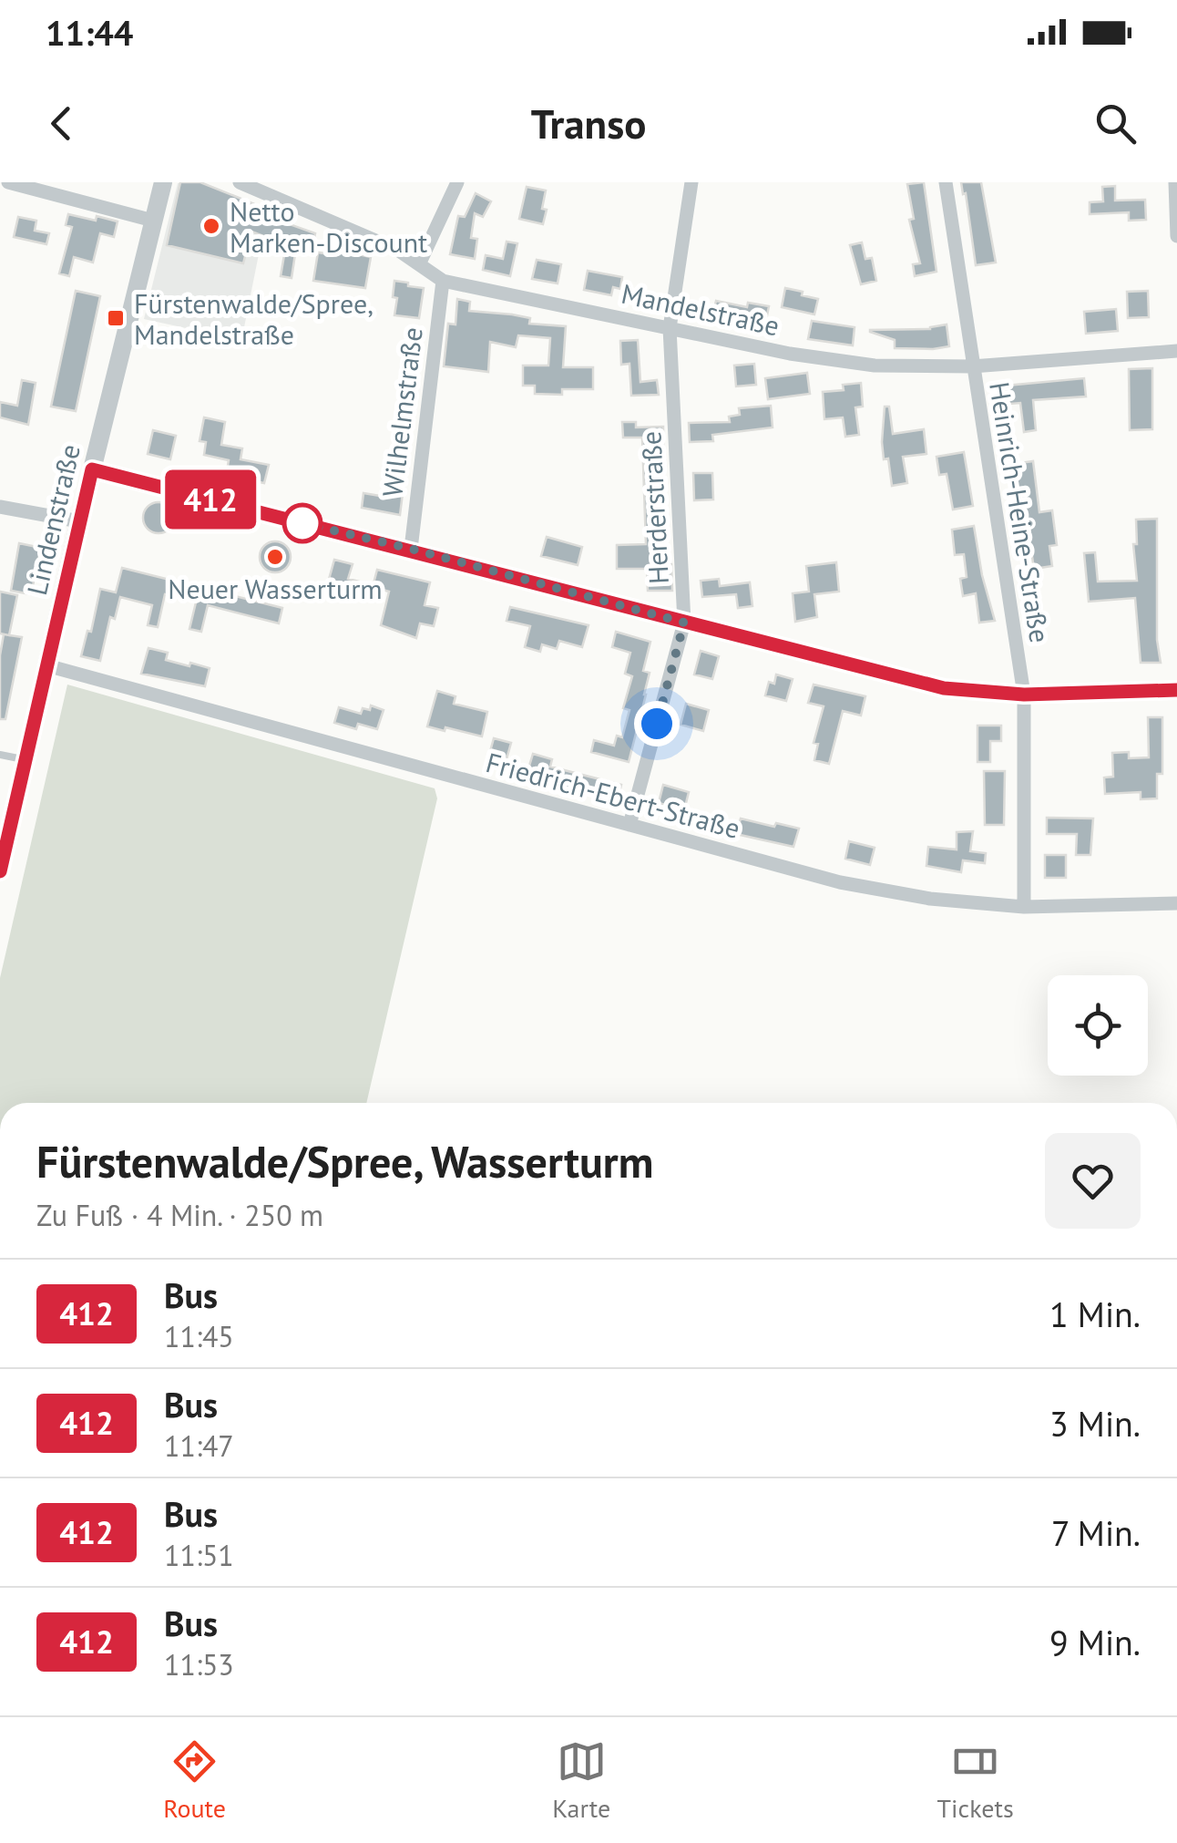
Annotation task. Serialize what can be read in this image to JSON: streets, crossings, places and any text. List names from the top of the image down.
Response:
{
  "streets": {
    "street": [
      "Mandelstraße",
      "Wilhelmstraße",
      "Herderstraße",
      "Heinrich-Heine-Straße",
      "Lindenstraße",
      "Friedrich-Ebert-Straße"
    ]
  },
  "crossings": [
    ["Mandelstraße", "Wilhelmstraße"],
    ["Mandelstraße", "Herderstraße"],
    ["Mandelstraße", "Heinrich-Heine-Straße"],
    ["Herderstraße", "Friedrich-Ebert-Straße"],
    ["Heinrich-Heine-Straße", "Friedrich-Ebert-Straße"],
    ["Lindenstraße", "Friedrich-Ebert-Straße"]
  ],
  "places": {
    "other": ["Netto Marken-Discount", "Neuer Wasserturm"],
    "transit": ["Fürstenwalde/Spree, Mandelstraße"]
  },
  "lines": ["bus line 412"],
  "page": {
    "status": "11:44",
    "header": "Transo",
    "on_map": "412",
    "heading": ["Fürstenwalde/Spree, Wasserturm", "Zu Fuß · 4 Min. · 250 m"],
    "list": [
      {
        "mark": "412",
        "name": "Bus",
        "note": "11:45",
        "value": "1 Min."
      },
      {
        "mark": "412",
        "name": "Bus",
        "note": "11:47",
        "value": "3 Min."
      },
      {
        "mark": "412",
        "name": "Bus",
        "note": "11:51",
        "value": "7 Min."
      },
      {
        "mark": "412",
        "name": "Bus",
        "note": "11:53",
        "value": "9 Min."
      }
    ],
    "tabs": ["Route", "Karte", "Tickets"]
  }
}
